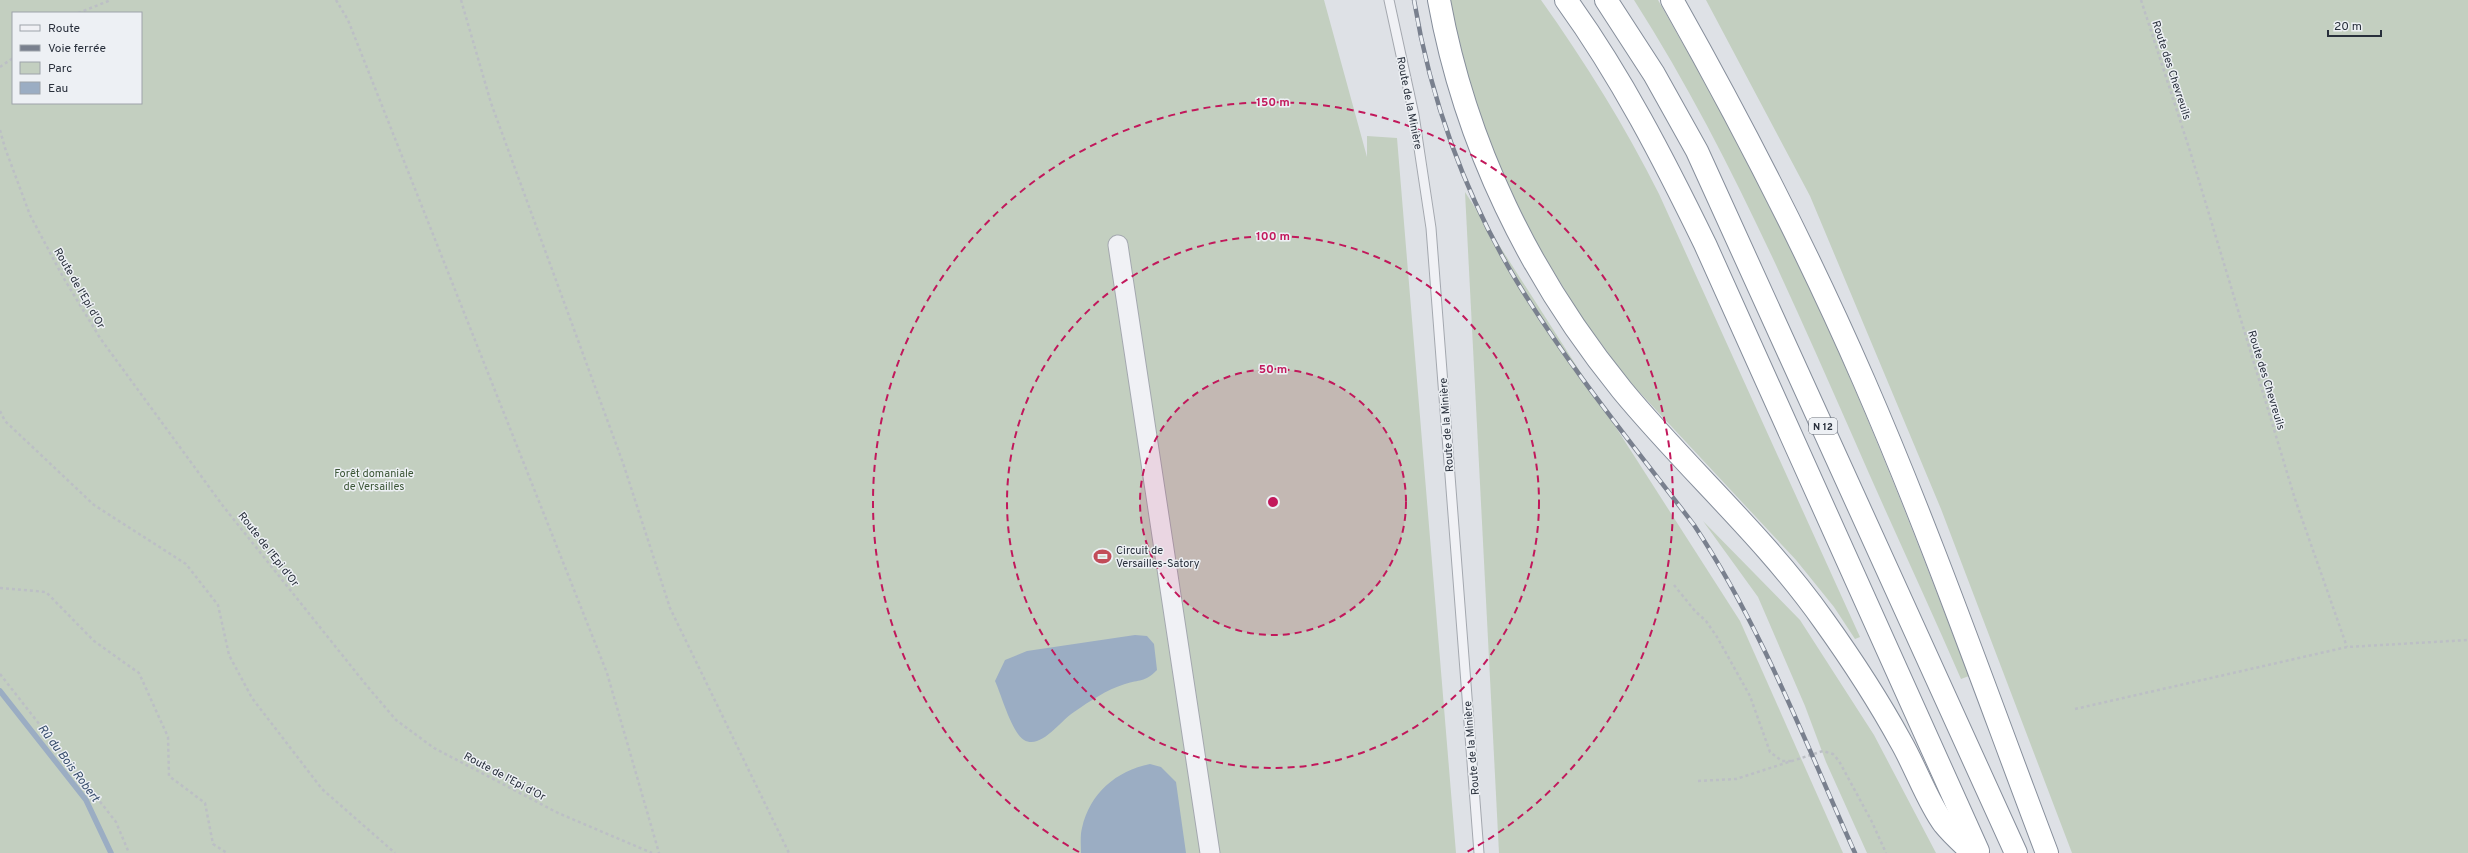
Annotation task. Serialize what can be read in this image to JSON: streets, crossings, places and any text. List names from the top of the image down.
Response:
{
  "streets": {
    "highway": ["N 12"],
    "lane": ["Route de la Minière"],
    "path": ["Route des Chevreuils", "Route de l'Epi d'Or"]
  },
  "water": ["Rû du Bois Robert"],
  "parks": ["Forêt domaniale de Versailles"],
  "places": {
    "sports": ["Circuit de Versailles-Satory"]
  },
  "legend": [
    "Route",
    "Voie ferrée",
    "Parc",
    "Eau"
  ],
  "scale_bar": "20 m",
  "rings": ["150 m", "100 m", "50 m"]
}
